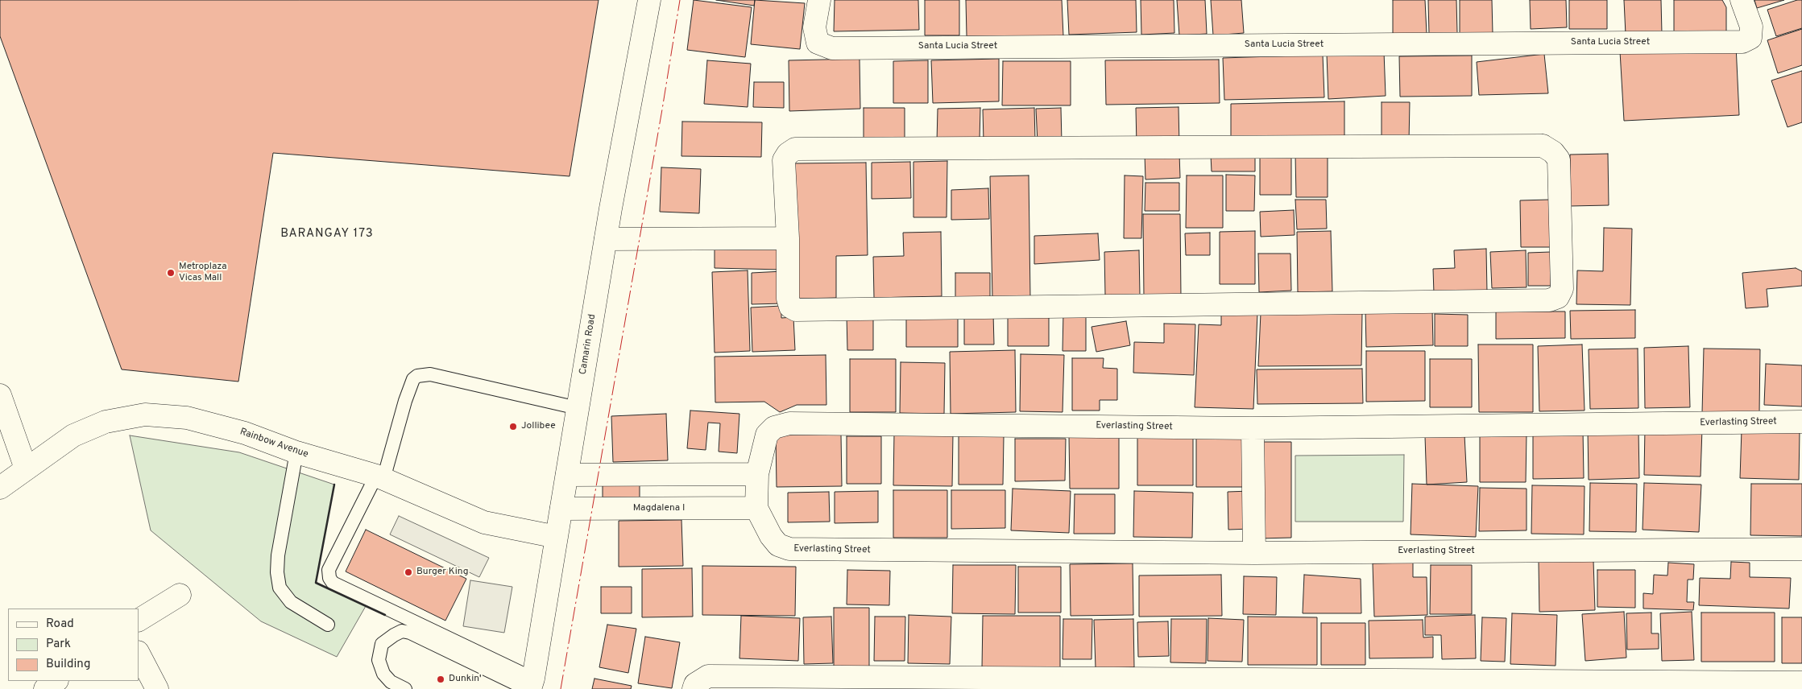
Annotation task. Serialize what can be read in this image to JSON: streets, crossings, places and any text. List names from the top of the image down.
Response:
{
  "streets": {
    "street": [
      "Santa Lucia Street",
      "Camarin Road",
      "Everlasting Street",
      "Rainbow Avenue",
      "Magdalena I"
    ]
  },
  "crossings": [
    ["Camarin Road", "Rainbow Avenue"],
    ["Camarin Road", "Magdalena I"],
    ["Everlasting Street", "Magdalena I"]
  ],
  "districts": ["BARANGAY 173"],
  "places": [
    "Metroplaza Vicas Mall",
    "Jollibee",
    "Burger King",
    "Dunkin'"
  ],
  "legend": ["Road", "Park", "Building"]
}
